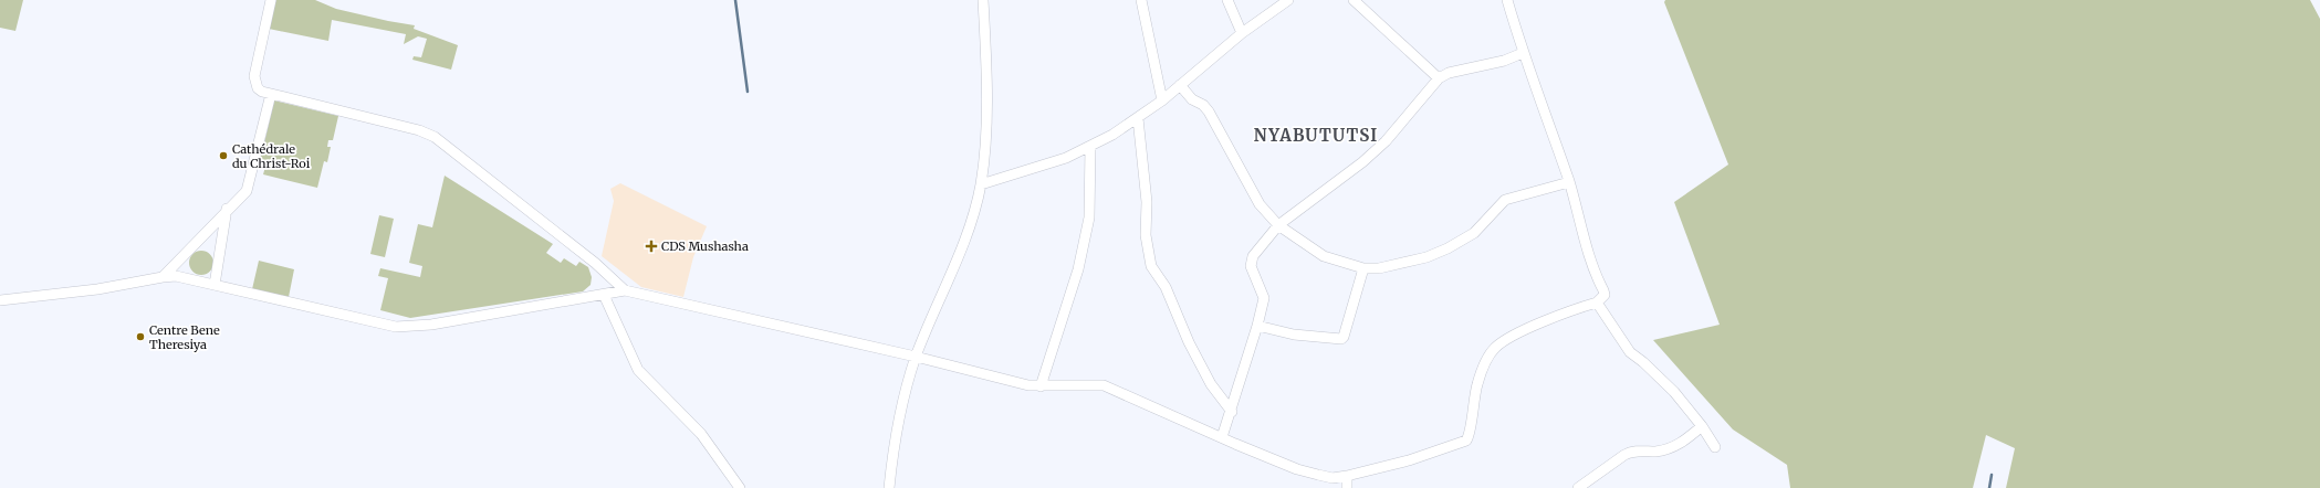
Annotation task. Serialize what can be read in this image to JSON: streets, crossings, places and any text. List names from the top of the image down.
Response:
{
  "districts": ["NYABUTUTSI"],
  "places": {
    "other": ["Cathédrale du Christ-Roi", "Centre Bene Theresiya"],
    "health": ["CDS Mushasha"]
  }
}
